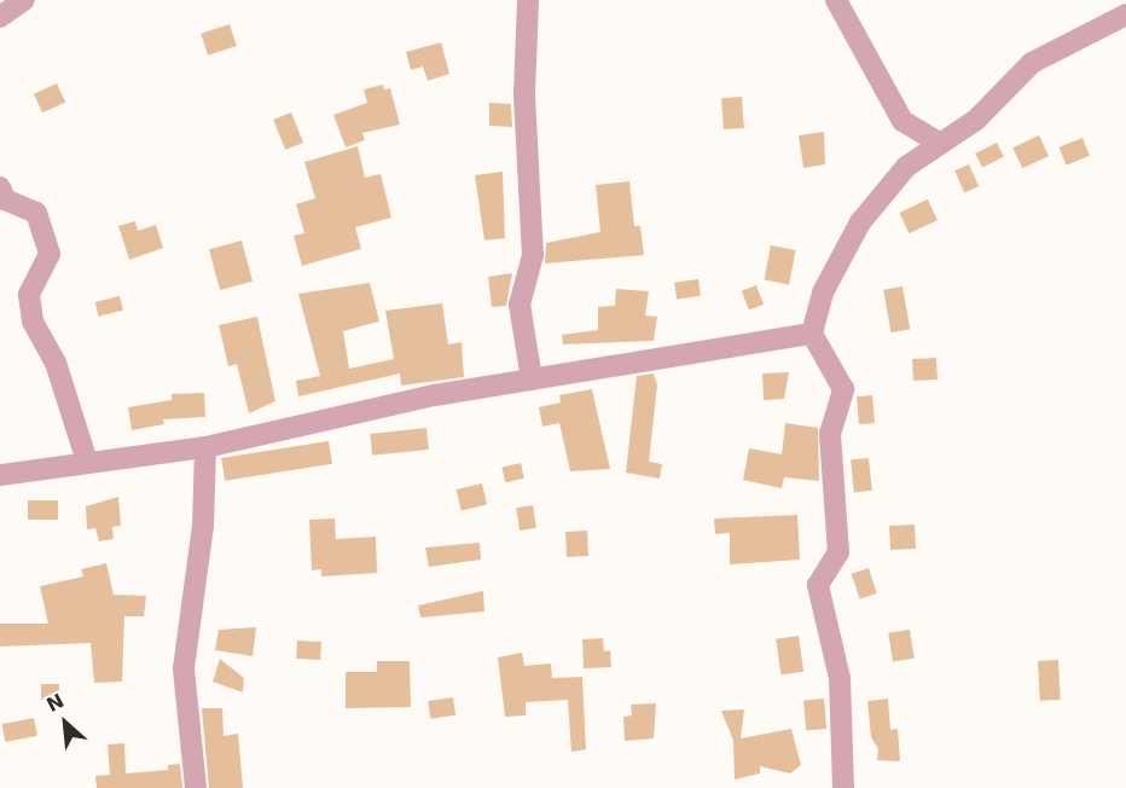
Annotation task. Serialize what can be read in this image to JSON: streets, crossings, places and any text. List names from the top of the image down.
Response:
{
  "north": "top left"
}
